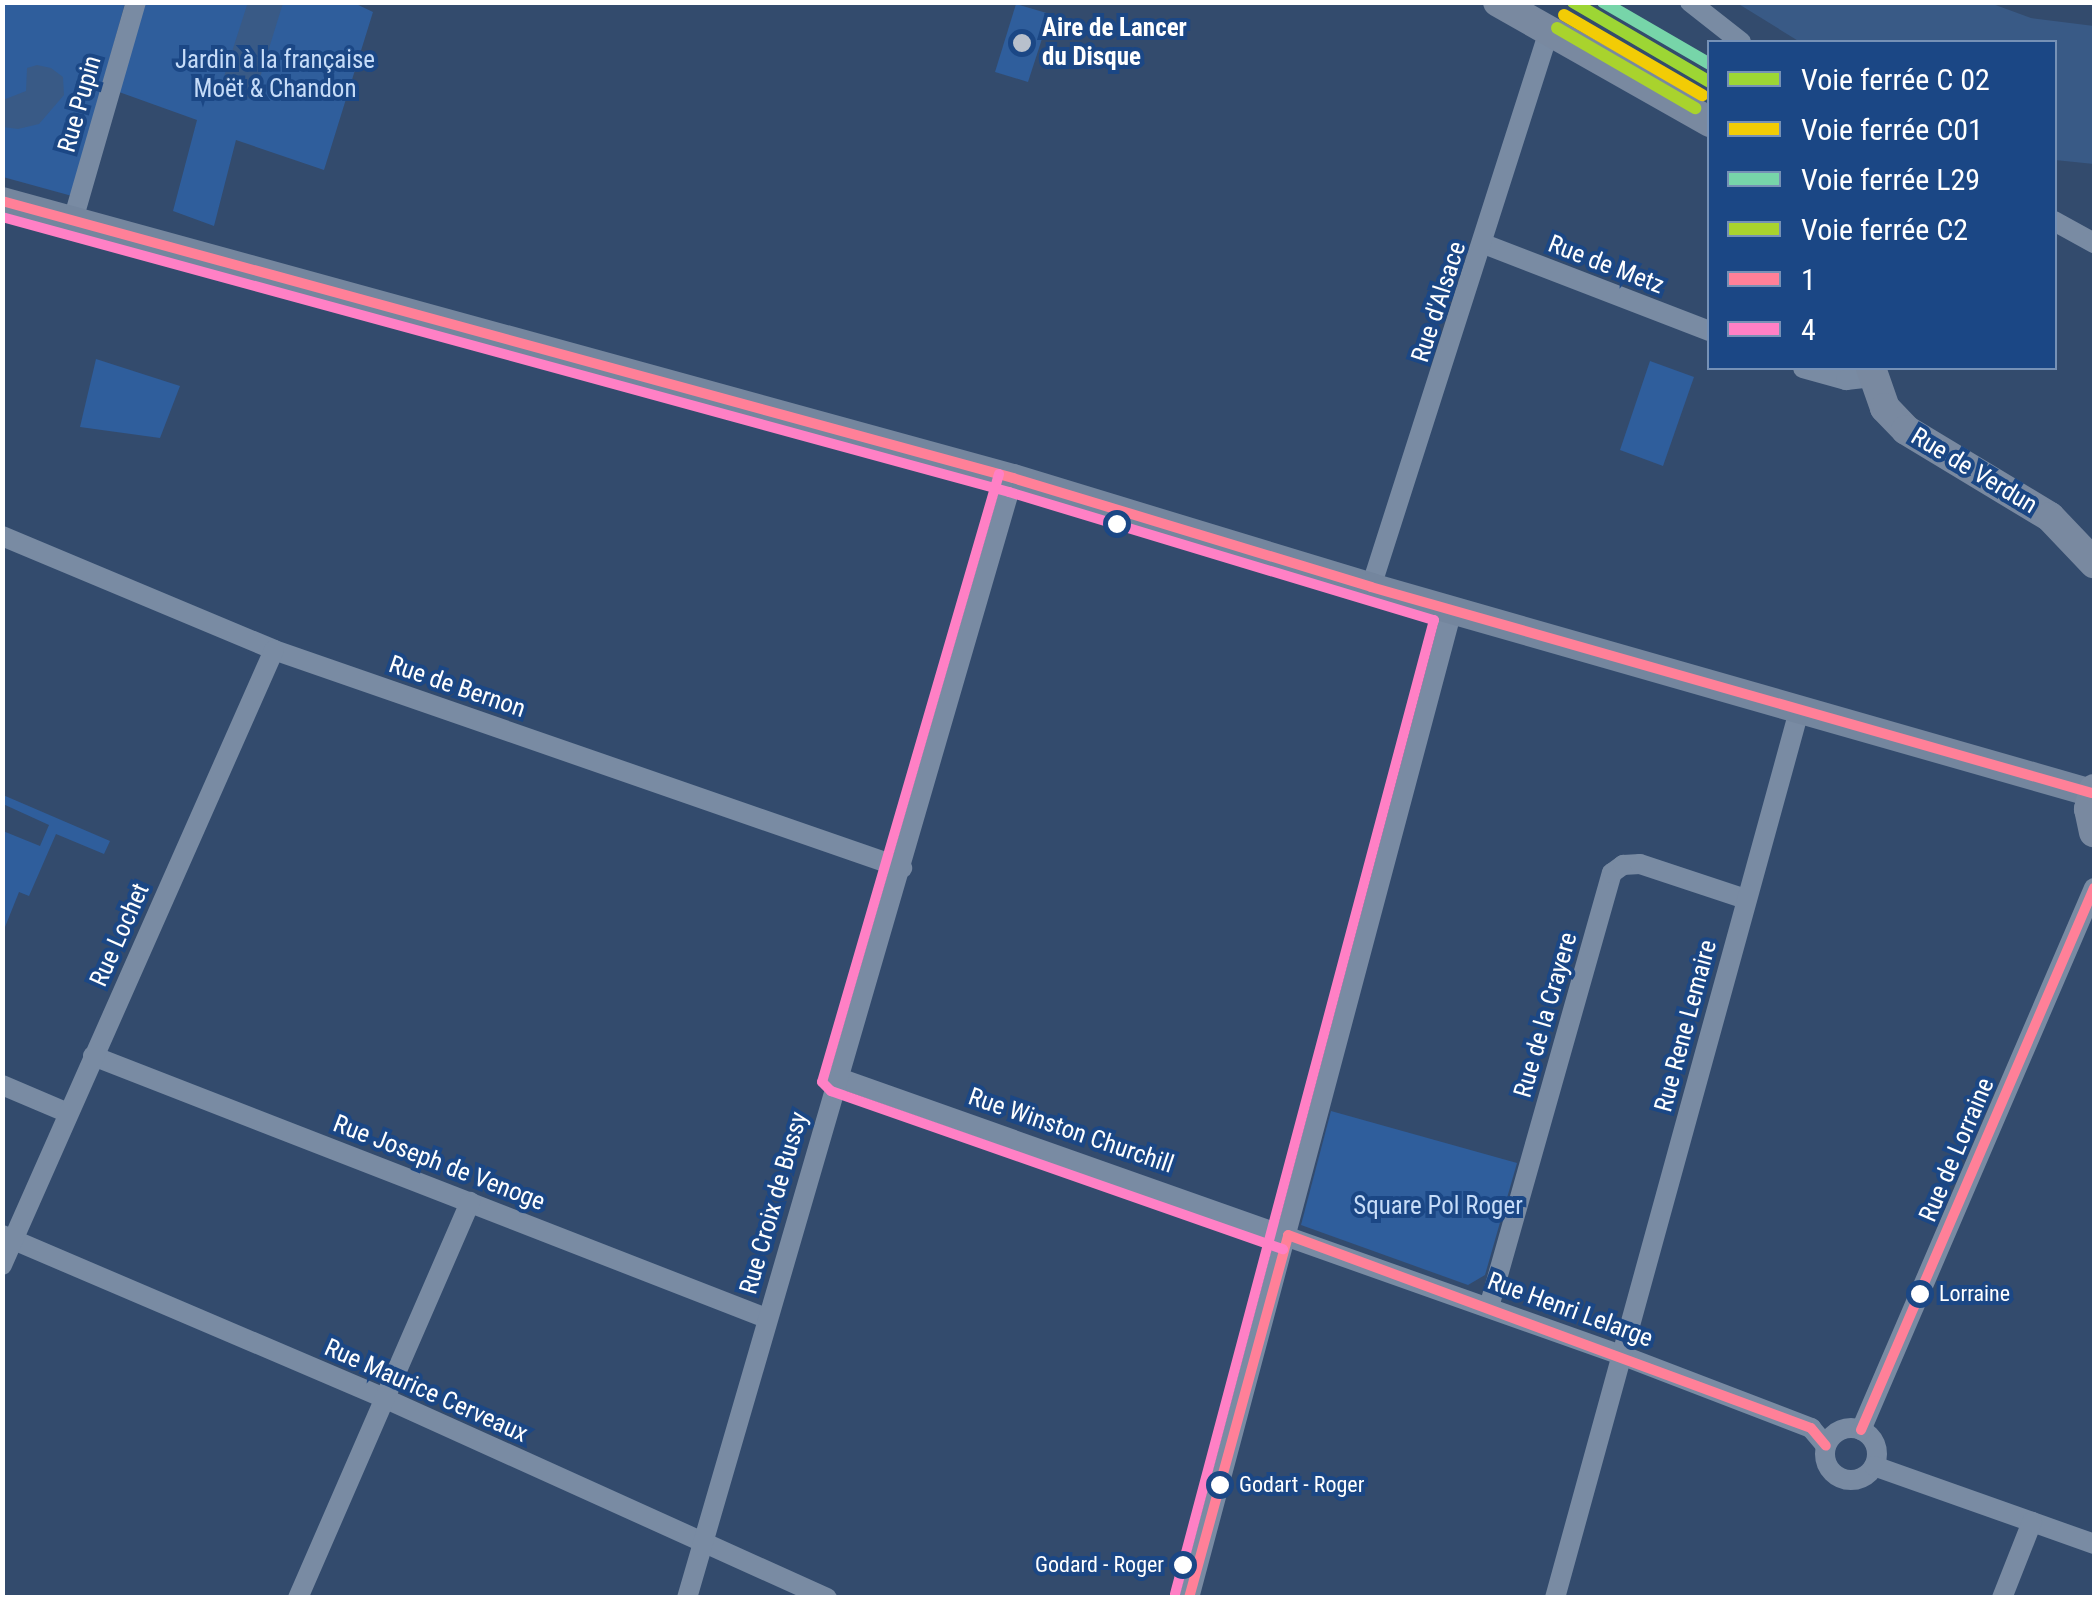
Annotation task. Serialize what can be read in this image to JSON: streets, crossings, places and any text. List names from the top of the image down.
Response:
{
  "streets": {
    "main road": ["Rue de Verdun"],
    "street": [
      "Rue Pupin",
      "Rue de Metz",
      "Rue d'Alsace",
      "Rue de Bernon",
      "Rue Lochet",
      "Rue de la Crayere",
      "Rue Rene Lemaire",
      "Rue Winston Churchill",
      "Rue de Lorraine",
      "Rue Joseph de Venoge",
      "Rue Croix de Bussy",
      "Rue Henri Lelarge",
      "Rue Maurice Cerveaux"
    ]
  },
  "crossings": [
    ["Rue de Metz", "Rue d'Alsace"],
    ["Rue de Bernon", "Rue Lochet"],
    ["Rue de Bernon", "Rue Croix de Bussy"],
    ["Rue Lochet", "Rue Joseph de Venoge"],
    ["Rue Lochet", "Rue Maurice Cerveaux"],
    ["Rue de la Crayere", "Rue Rene Lemaire"],
    ["Rue de la Crayere", "Rue Henri Lelarge"],
    ["Rue Rene Lemaire", "Rue Henri Lelarge"],
    ["Rue Winston Churchill", "Rue Croix de Bussy"],
    ["Rue Winston Churchill", "Rue Henri Lelarge"],
    ["Rue de Lorraine", "Rue Henri Lelarge"],
    ["Rue Joseph de Venoge", "Rue Croix de Bussy"],
    ["Rue Croix de Bussy", "Rue Maurice Cerveaux"]
  ],
  "parks": ["Jardin à la française Moët & Chandon", "Square Pol Roger"],
  "places": [
    "Aire de Lancer du Disque",
    "Lorraine",
    "Godart - Roger",
    "Godard - Roger"
  ],
  "lines": [
    "rail line L29",
    "rail line C01",
    "rail line C2",
    "transit line 1",
    "transit line 4"
  ],
  "legend": [
    "Voie ferrée C 02",
    "Voie ferrée C01",
    "Voie ferrée L29",
    "Voie ferrée C2",
    "1",
    "4"
  ]
}
